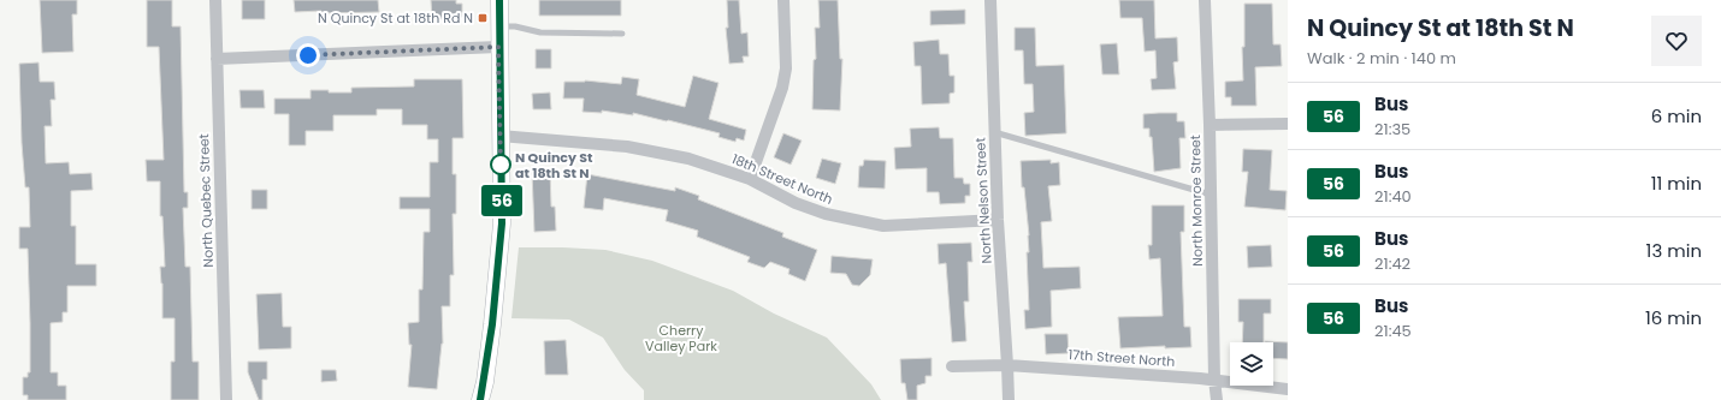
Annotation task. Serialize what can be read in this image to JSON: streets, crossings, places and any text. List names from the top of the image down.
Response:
{
  "streets": {
    "street": [
      "18th Street North",
      "North Quebec Street",
      "North Nelson Street",
      "North Monroe Street",
      "17th Street North"
    ]
  },
  "crossings": [
    ["18th Street North", "North Nelson Street"],
    ["North Nelson Street", "17th Street North"],
    ["North Monroe Street", "17th Street North"]
  ],
  "parks": ["Cherry Valley Park"],
  "places": {
    "transit": ["N Quincy St at 18th Rd N"],
    "other": ["N Quincy St at 18th St N"]
  },
  "lines": ["bus line 56"],
  "page": {
    "on_map": "56",
    "heading": ["N Quincy St at 18th St N", "Walk · 2 min · 140 m"],
    "list": [
      {
        "mark": "56",
        "name": "Bus",
        "note": "21:35",
        "value": "6 min"
      },
      {
        "mark": "56",
        "name": "Bus",
        "note": "21:40",
        "value": "11 min"
      },
      {
        "mark": "56",
        "name": "Bus",
        "note": "21:42",
        "value": "13 min"
      },
      {
        "mark": "56",
        "name": "Bus",
        "note": "21:45",
        "value": "16 min"
      }
    ]
  }
}
